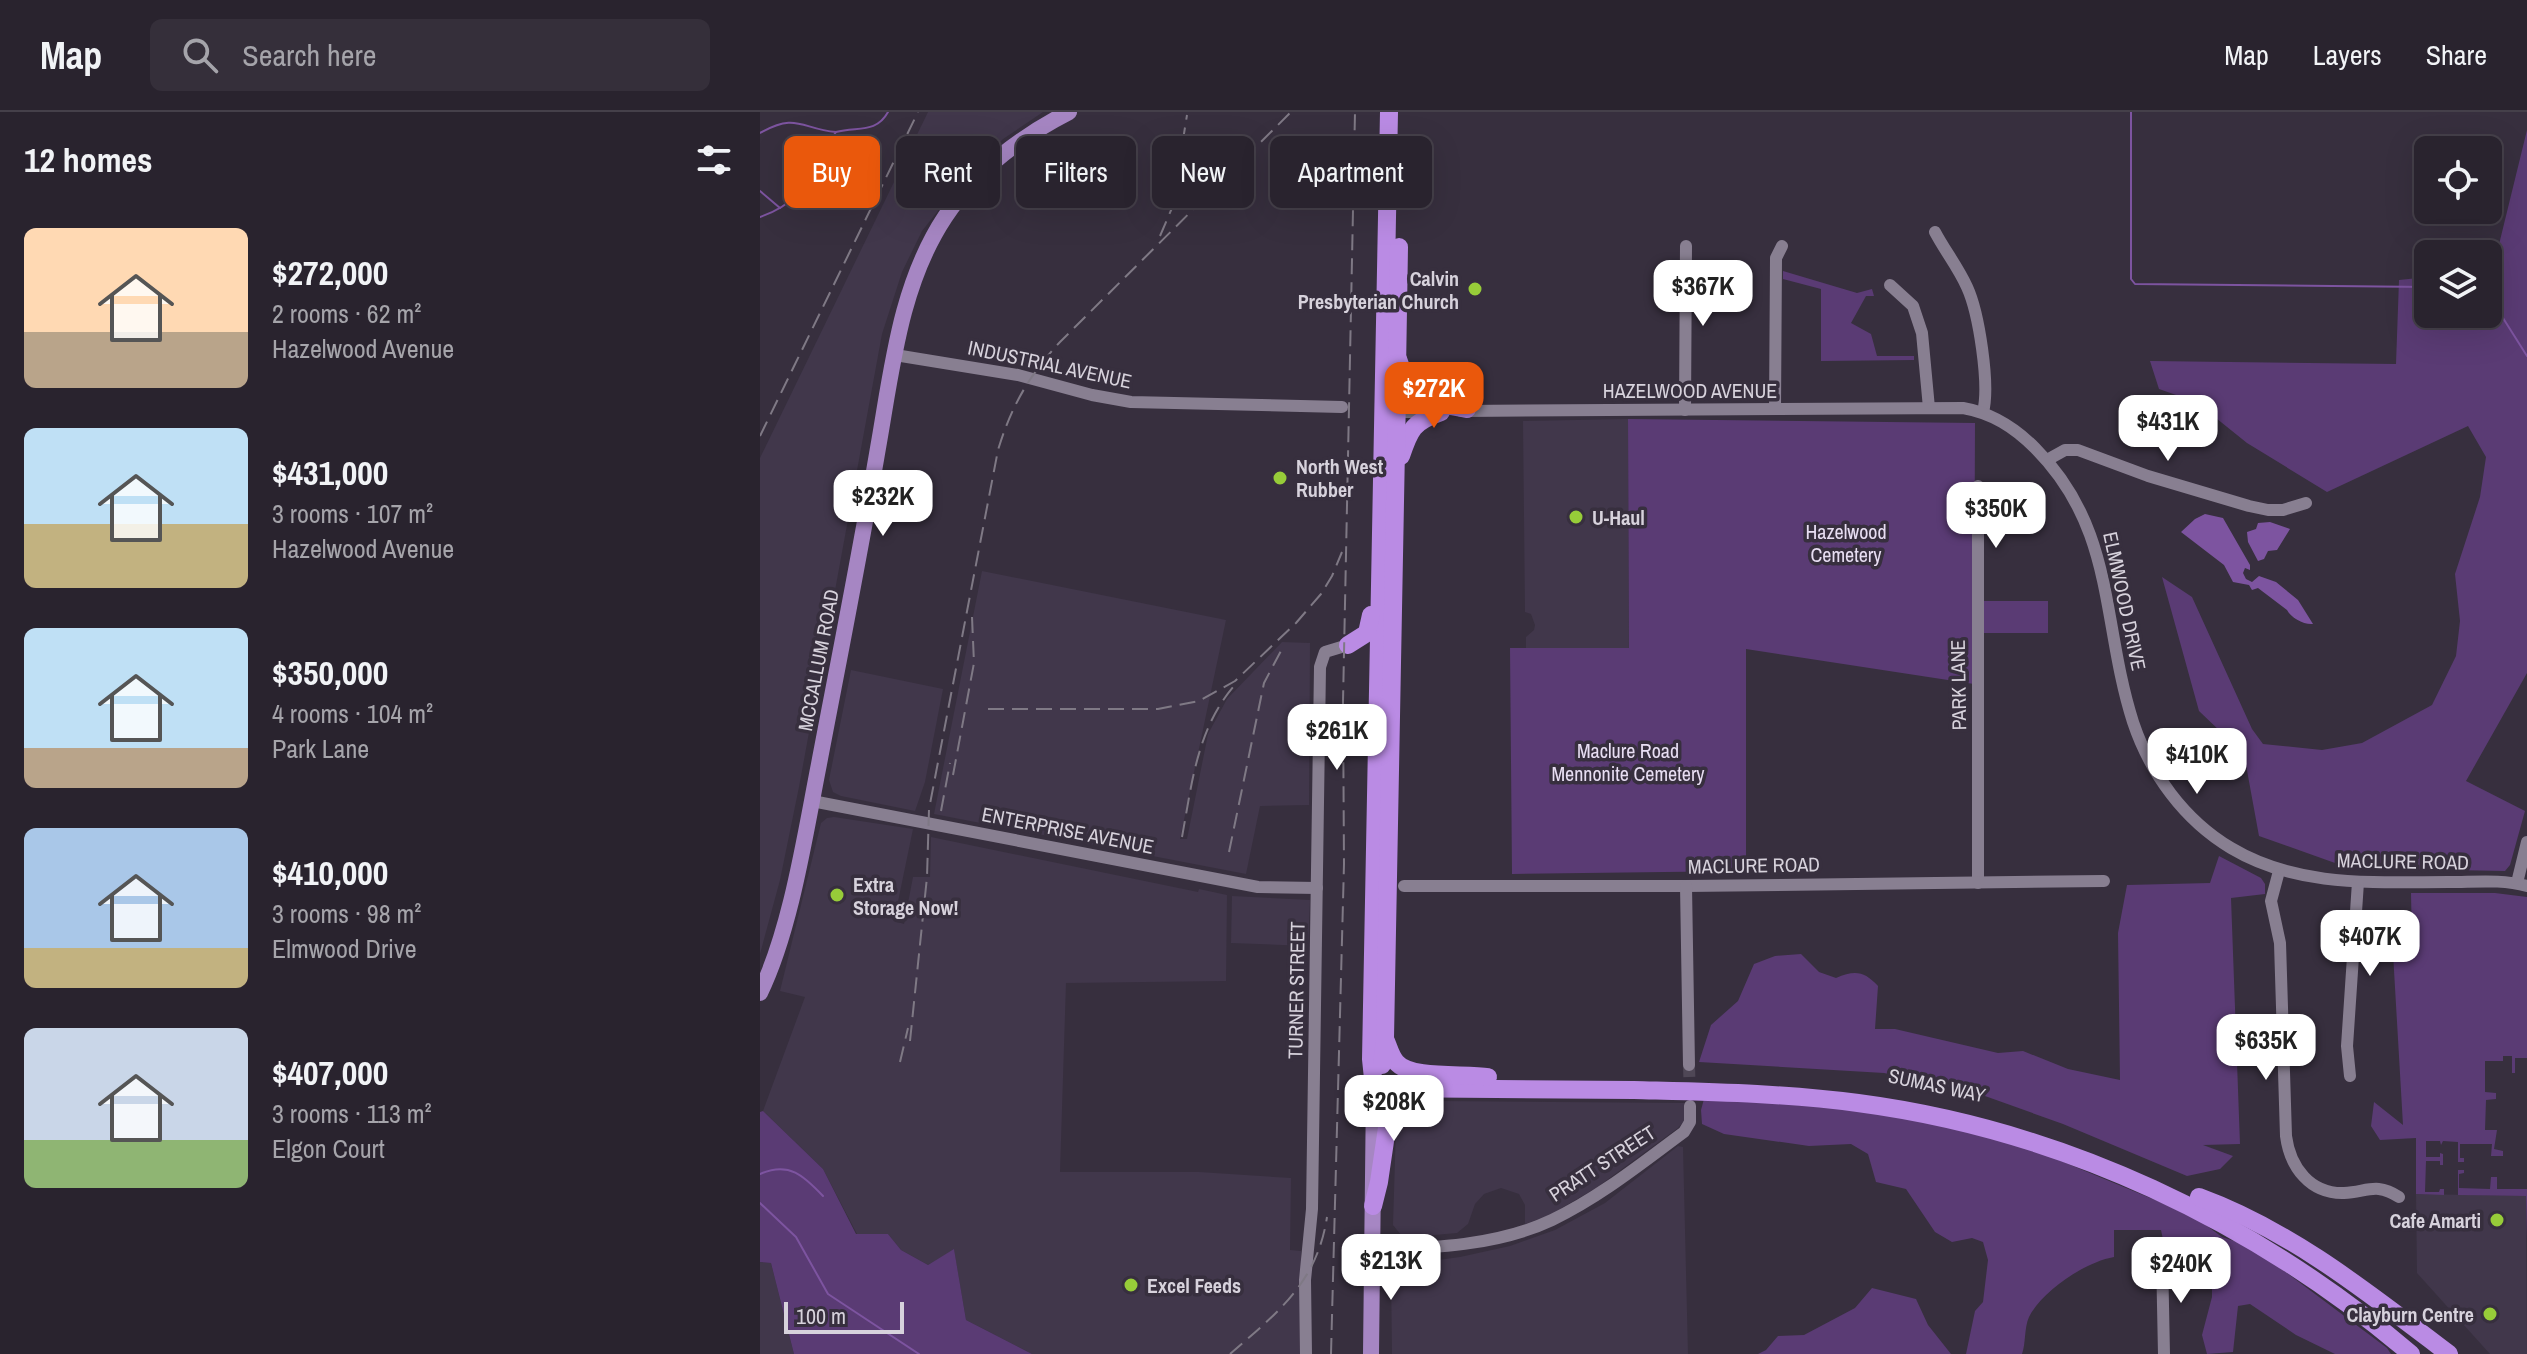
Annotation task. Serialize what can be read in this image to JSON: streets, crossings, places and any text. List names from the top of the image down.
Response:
{
  "streets": {
    "highway": ["SUMAS WAY"],
    "main road": ["MCCALLUM ROAD"],
    "street": [
      "INDUSTRIAL AVENUE",
      "HAZELWOOD AVENUE",
      "ELMWOOD DRIVE",
      "PARK LANE",
      "ENTERPRISE AVENUE",
      "MACLURE ROAD",
      "TURNER STREET",
      "PRATT STREET"
    ]
  },
  "crossings": [
    ["INDUSTRIAL AVENUE", "MCCALLUM ROAD"],
    ["HAZELWOOD AVENUE", "ELMWOOD DRIVE"],
    ["ELMWOOD DRIVE", "MACLURE ROAD"],
    ["MCCALLUM ROAD", "ENTERPRISE AVENUE"],
    ["PARK LANE", "MACLURE ROAD"],
    ["ENTERPRISE AVENUE", "TURNER STREET"]
  ],
  "parks": ["Hazelwood Cemetery", "Maclure Road Mennonite Cemetery"],
  "places": [
    "Calvin Presbyterian Church",
    "North West Rubber",
    "U-Haul",
    "Extra Storage Now!",
    "Cafe Amarti",
    "Excel Feeds",
    "Clayburn Centre"
  ],
  "scale_bar": "100 m",
  "page": {
    "header": "Map",
    "search": "Search here",
    "nav": ["Map", "Layers", "Share"],
    "heading": "12 homes",
    "chip": [
      "Buy",
      "Rent",
      "Filters",
      "New",
      "Apartment"
    ],
    "list": [
      {
        "name": "$272,000",
        "note": "2 rooms · 62 m² · Hazelwood Avenue"
      },
      {
        "name": "$431,000",
        "note": "3 rooms · 107 m² · Hazelwood Avenue"
      },
      {
        "name": "$350,000",
        "note": "4 rooms · 104 m² · Park Lane"
      },
      {
        "name": "$410,000",
        "note": "3 rooms · 98 m² · Elmwood Drive"
      },
      {
        "name": "$407,000",
        "note": "3 rooms · 113 m² · Elgon Court"
      }
    ],
    "price": [
      "$367K",
      "$272K",
      "$431K",
      "$232K",
      "$350K",
      "$261K",
      "$410K",
      "$407K",
      "$635K",
      "$208K",
      "$213K",
      "$240K"
    ],
    "scale": "100 m"
  }
}
